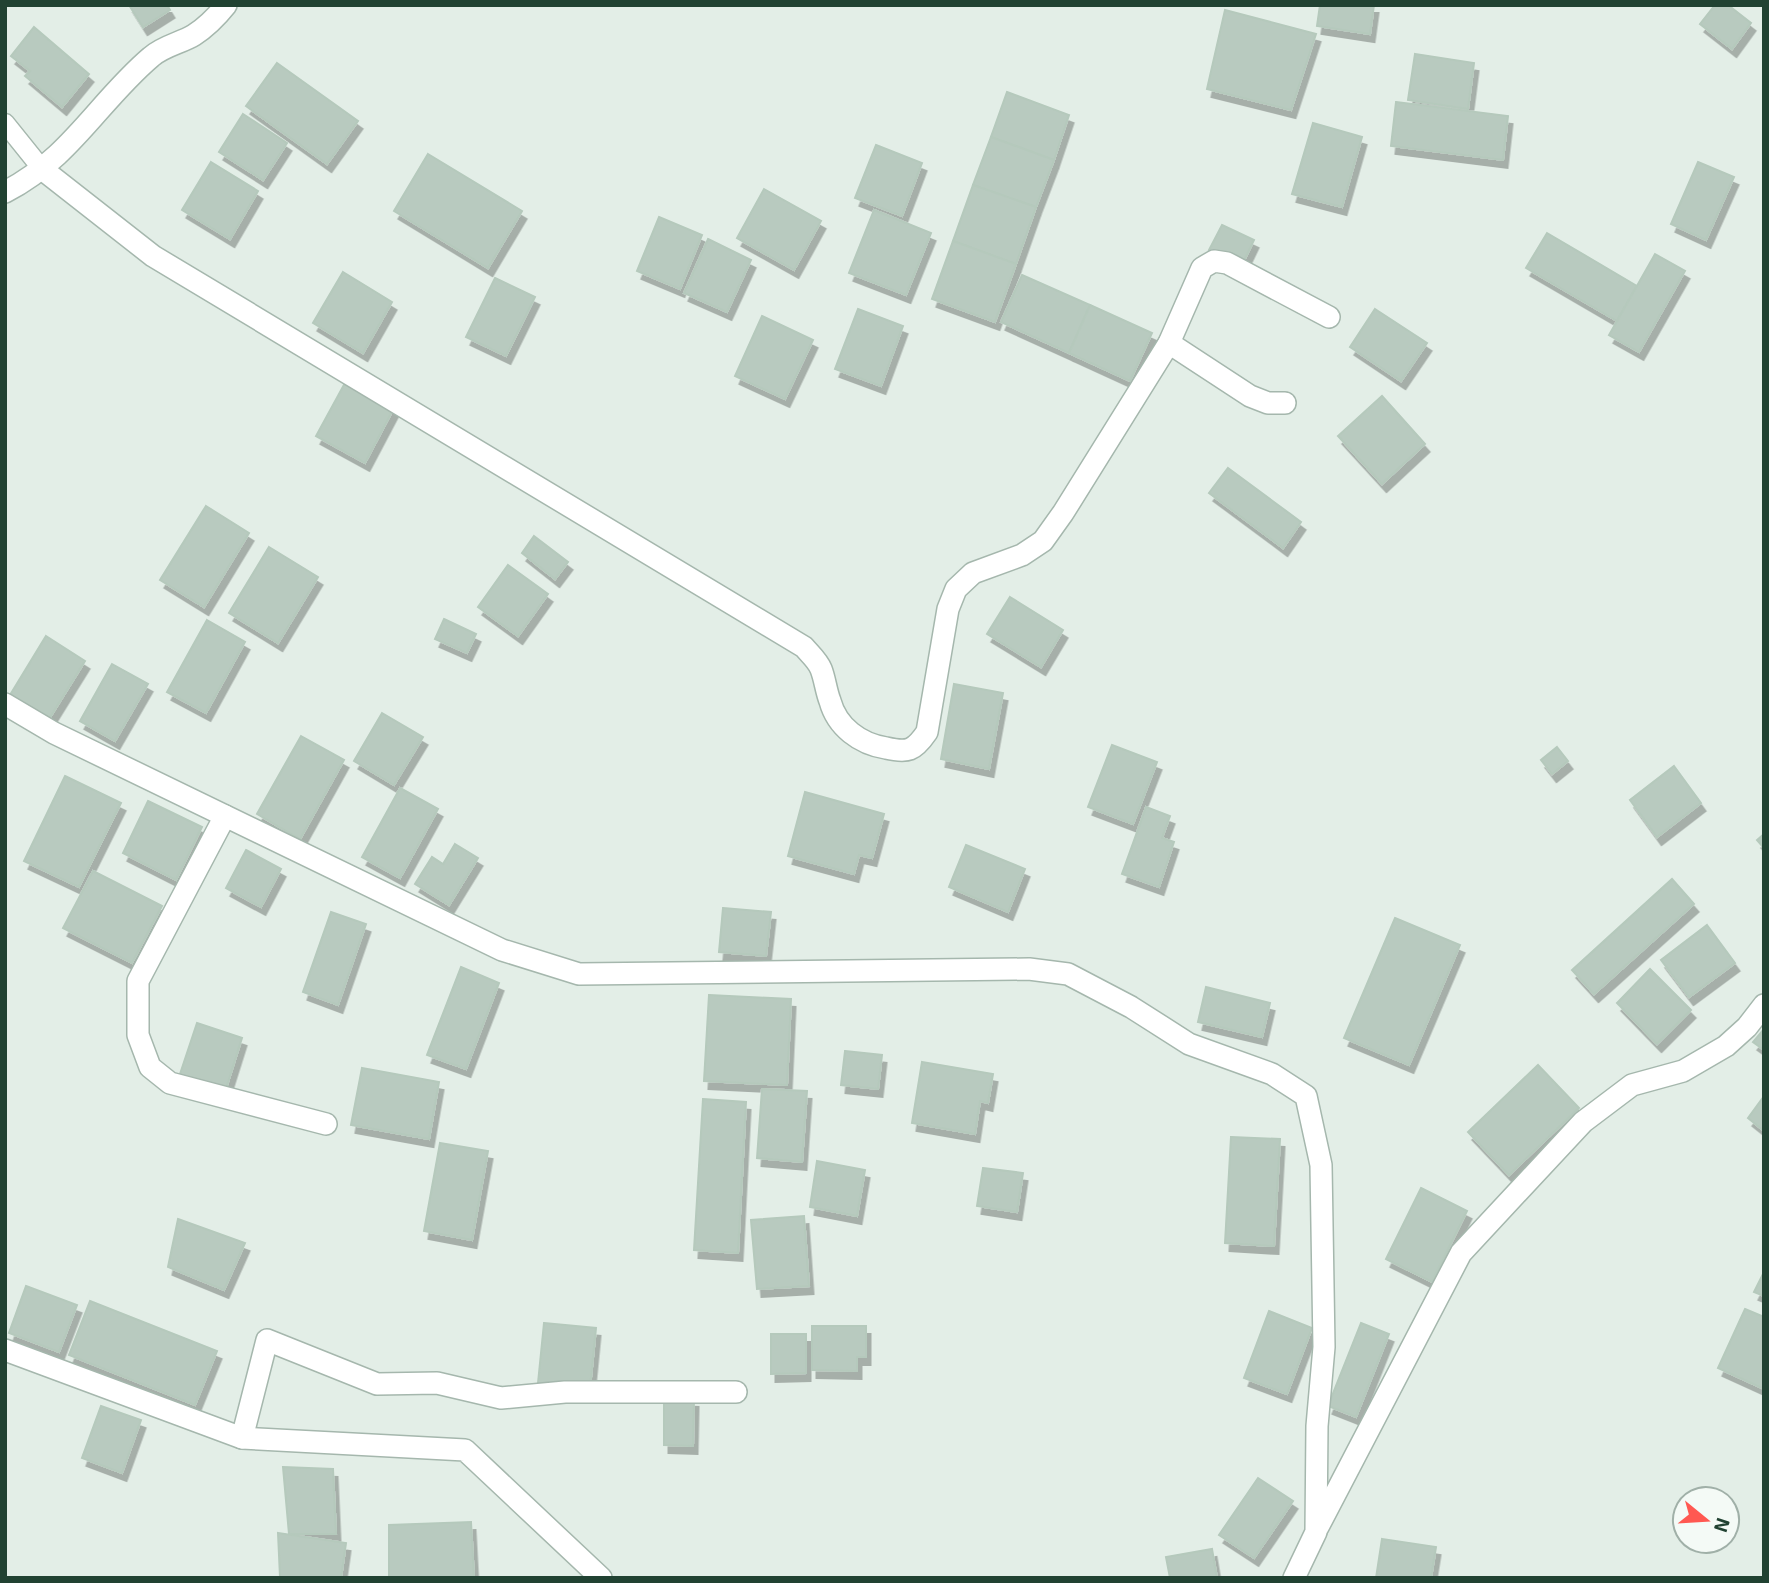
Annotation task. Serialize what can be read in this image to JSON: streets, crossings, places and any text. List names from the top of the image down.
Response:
{
  "north": "right"
}
